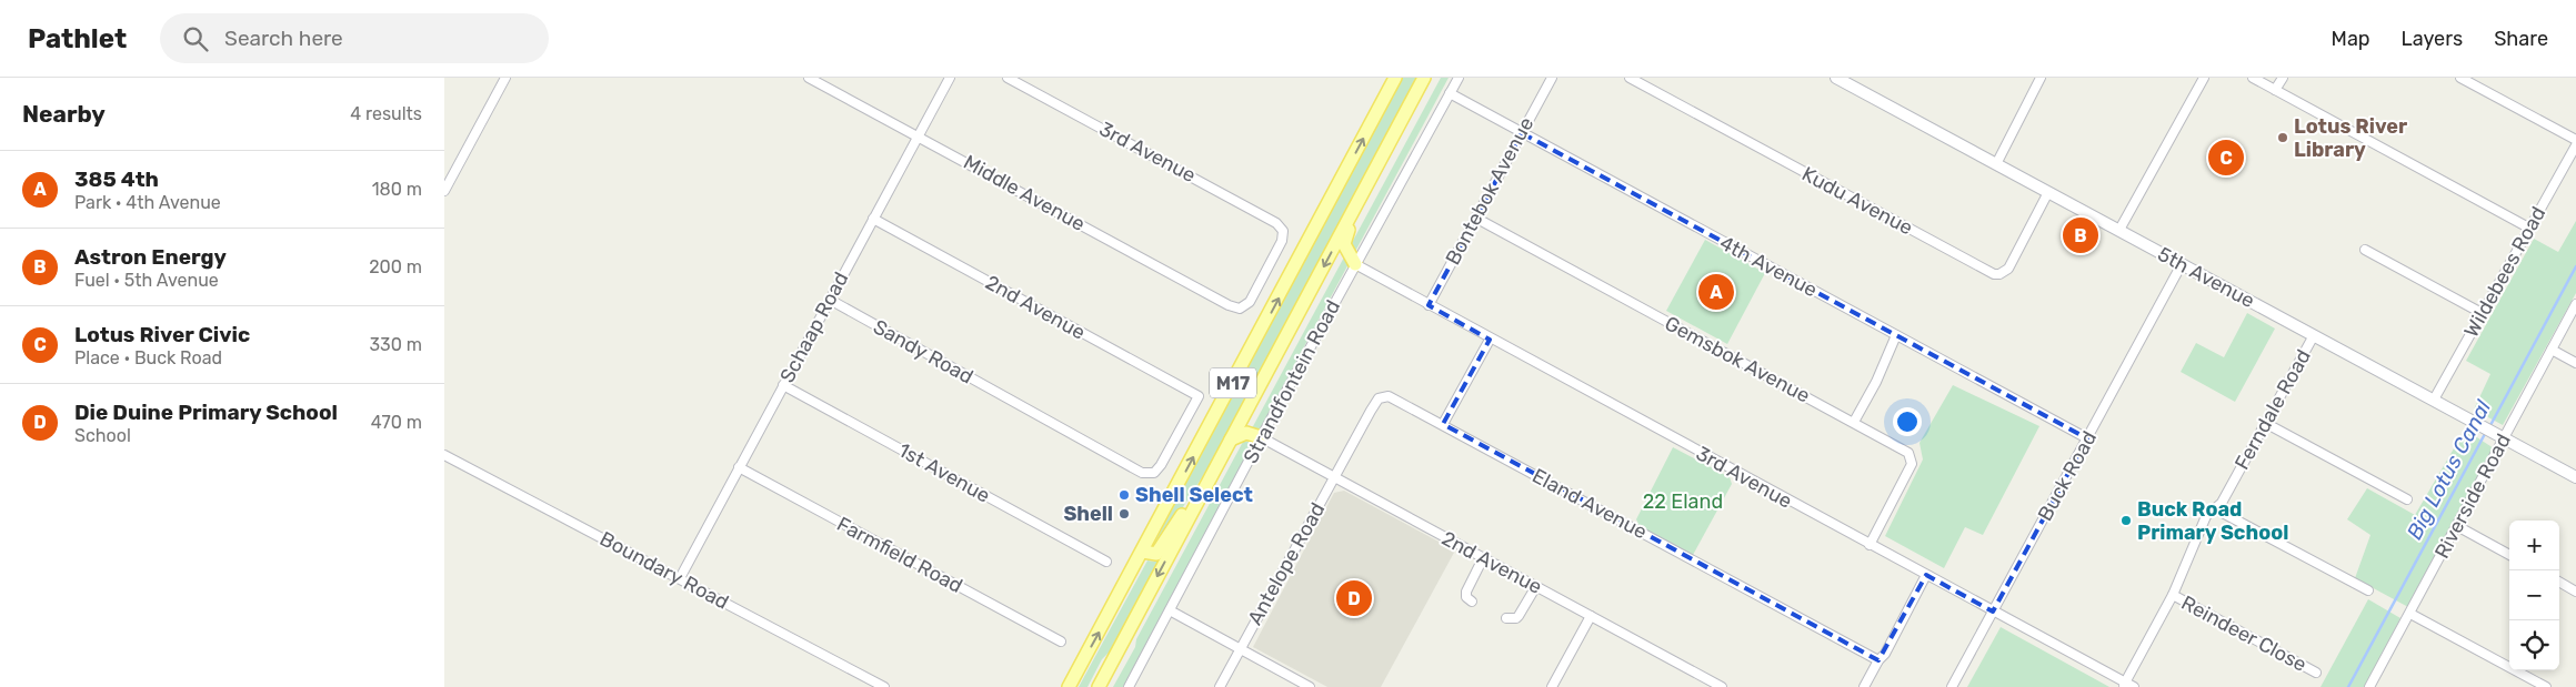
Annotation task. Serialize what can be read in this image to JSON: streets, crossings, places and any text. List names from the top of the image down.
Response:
{
  "streets": {
    "main road": ["5th Avenue", "Strandfontein Road", "M17"],
    "street": [
      "3rd Avenue",
      "Bontebok Avenue",
      "Middle Avenue",
      "Kudu Avenue",
      "4th Avenue",
      "Wildebees Road",
      "2nd Avenue",
      "Schaap Road",
      "Sandy Road",
      "Gemsbok Avenue",
      "Ferndale Road",
      "1st Avenue",
      "Buck Road",
      "Riverside Road",
      "Eland Avenue",
      "Farmfield Road",
      "Antelope Road",
      "Boundary Road",
      "Reindeer Close"
    ]
  },
  "crossings": [
    ["3rd Avenue", "Bontebok Avenue"],
    ["3rd Avenue", "Middle Avenue"],
    ["3rd Avenue", "Gemsbok Avenue"],
    ["3rd Avenue", "Strandfontein Road"],
    ["3rd Avenue", "Ferndale Road"],
    ["3rd Avenue", "Buck Road"],
    ["Bontebok Avenue", "4th Avenue"],
    ["Bontebok Avenue", "Gemsbok Avenue"],
    ["Middle Avenue", "Schaap Road"],
    ["Kudu Avenue", "5th Avenue"],
    ["4th Avenue", "Strandfontein Road"],
    ["4th Avenue", "Buck Road"],
    ["Wildebees Road", "5th Avenue"],
    ["5th Avenue", "Ferndale Road"],
    ["5th Avenue", "Buck Road"],
    ["5th Avenue", "Riverside Road"],
    ["2nd Avenue", "Schaap Road"],
    ["2nd Avenue", "Sandy Road"],
    ["2nd Avenue", "Strandfontein Road"],
    ["2nd Avenue", "Eland Avenue"],
    ["2nd Avenue", "Antelope Road"],
    ["Schaap Road", "Sandy Road"],
    ["Schaap Road", "1st Avenue"],
    ["Schaap Road", "Farmfield Road"],
    ["Schaap Road", "Boundary Road"],
    ["Ferndale Road", "Reindeer Close"],
    ["Eland Avenue", "Antelope Road"]
  ],
  "water": ["Big Lotus Canal"],
  "parks": ["22 Eland"],
  "places": [
    "Lotus River Library",
    "Shell Select",
    "Shell",
    "Buck Road Primary School"
  ],
  "page": {
    "header": "Pathlet",
    "search": "Search here",
    "nav": ["Map", "Layers", "Share"],
    "heading": ["Nearby", "4 results"],
    "pins": [
      "C",
      "B",
      "A",
      "D"
    ],
    "list": [
      {
        "mark": "A",
        "name": "385 4th",
        "note": "Park · 4th Avenue",
        "value": "180 m"
      },
      {
        "mark": "B",
        "name": "Astron Energy",
        "note": "Fuel · 5th Avenue",
        "value": "200 m"
      },
      {
        "mark": "C",
        "name": "Lotus River Civic",
        "note": "Place · Buck Road",
        "value": "330 m"
      },
      {
        "mark": "D",
        "name": "Die Duine Primary School",
        "note": "School",
        "value": "470 m"
      }
    ],
    "map_buttons": ["+", "−"]
  }
}
